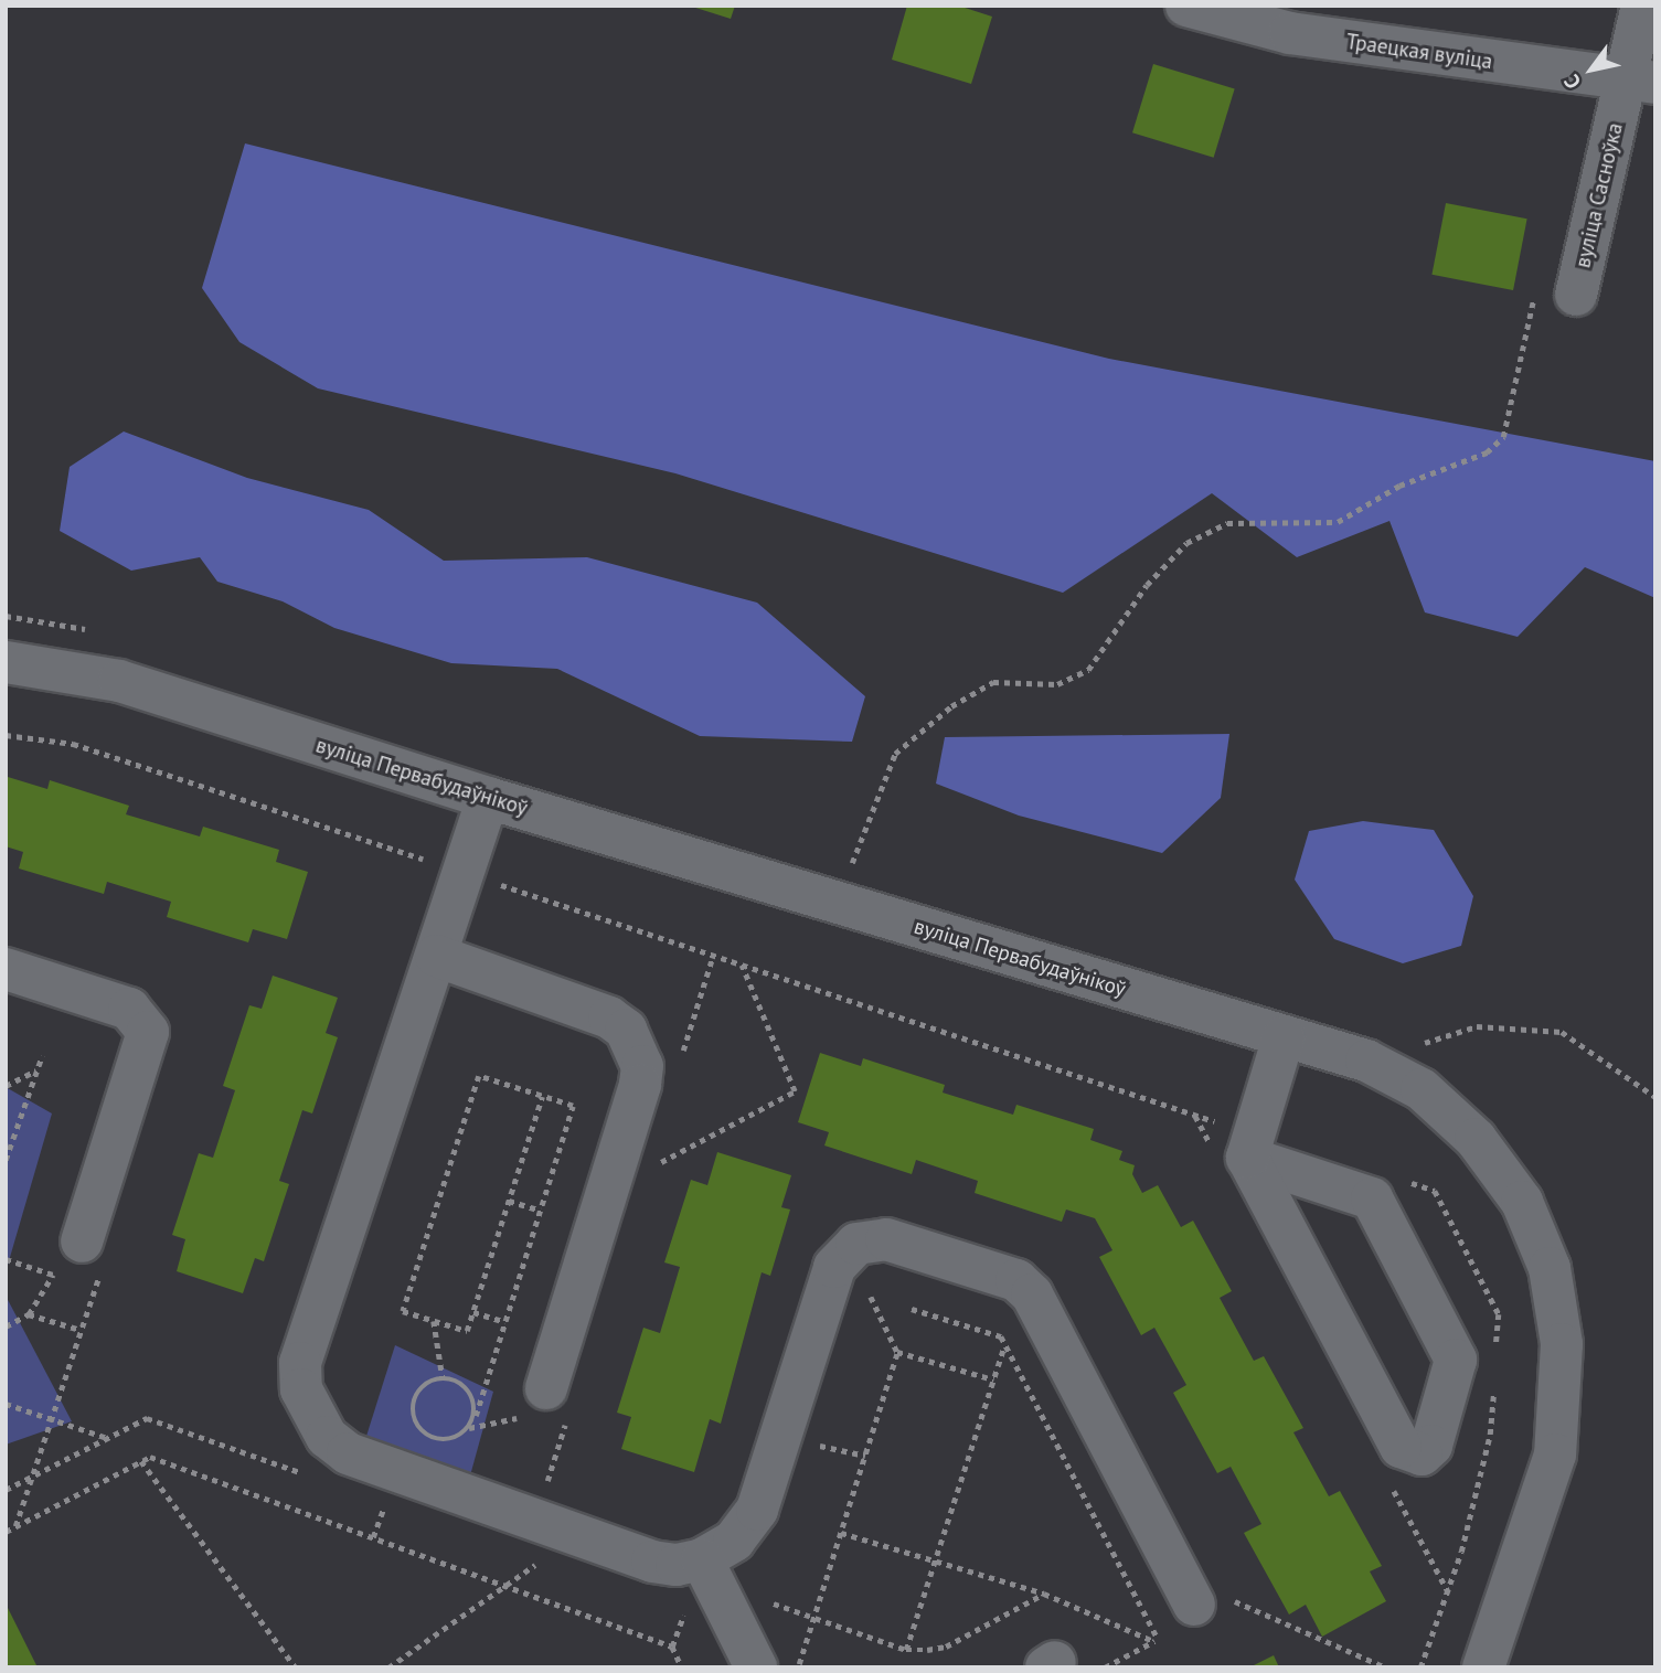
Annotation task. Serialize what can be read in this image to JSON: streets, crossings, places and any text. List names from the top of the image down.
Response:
{
  "streets": {
    "street": ["Траецкая вуліца", "вуліца Сасноўка", "вуліца Первабудаўнікоў"]
  },
  "crossings": [
    ["Траецкая вуліца", "вуліца Сасноўка"]
  ],
  "north": "bottom left"
}
